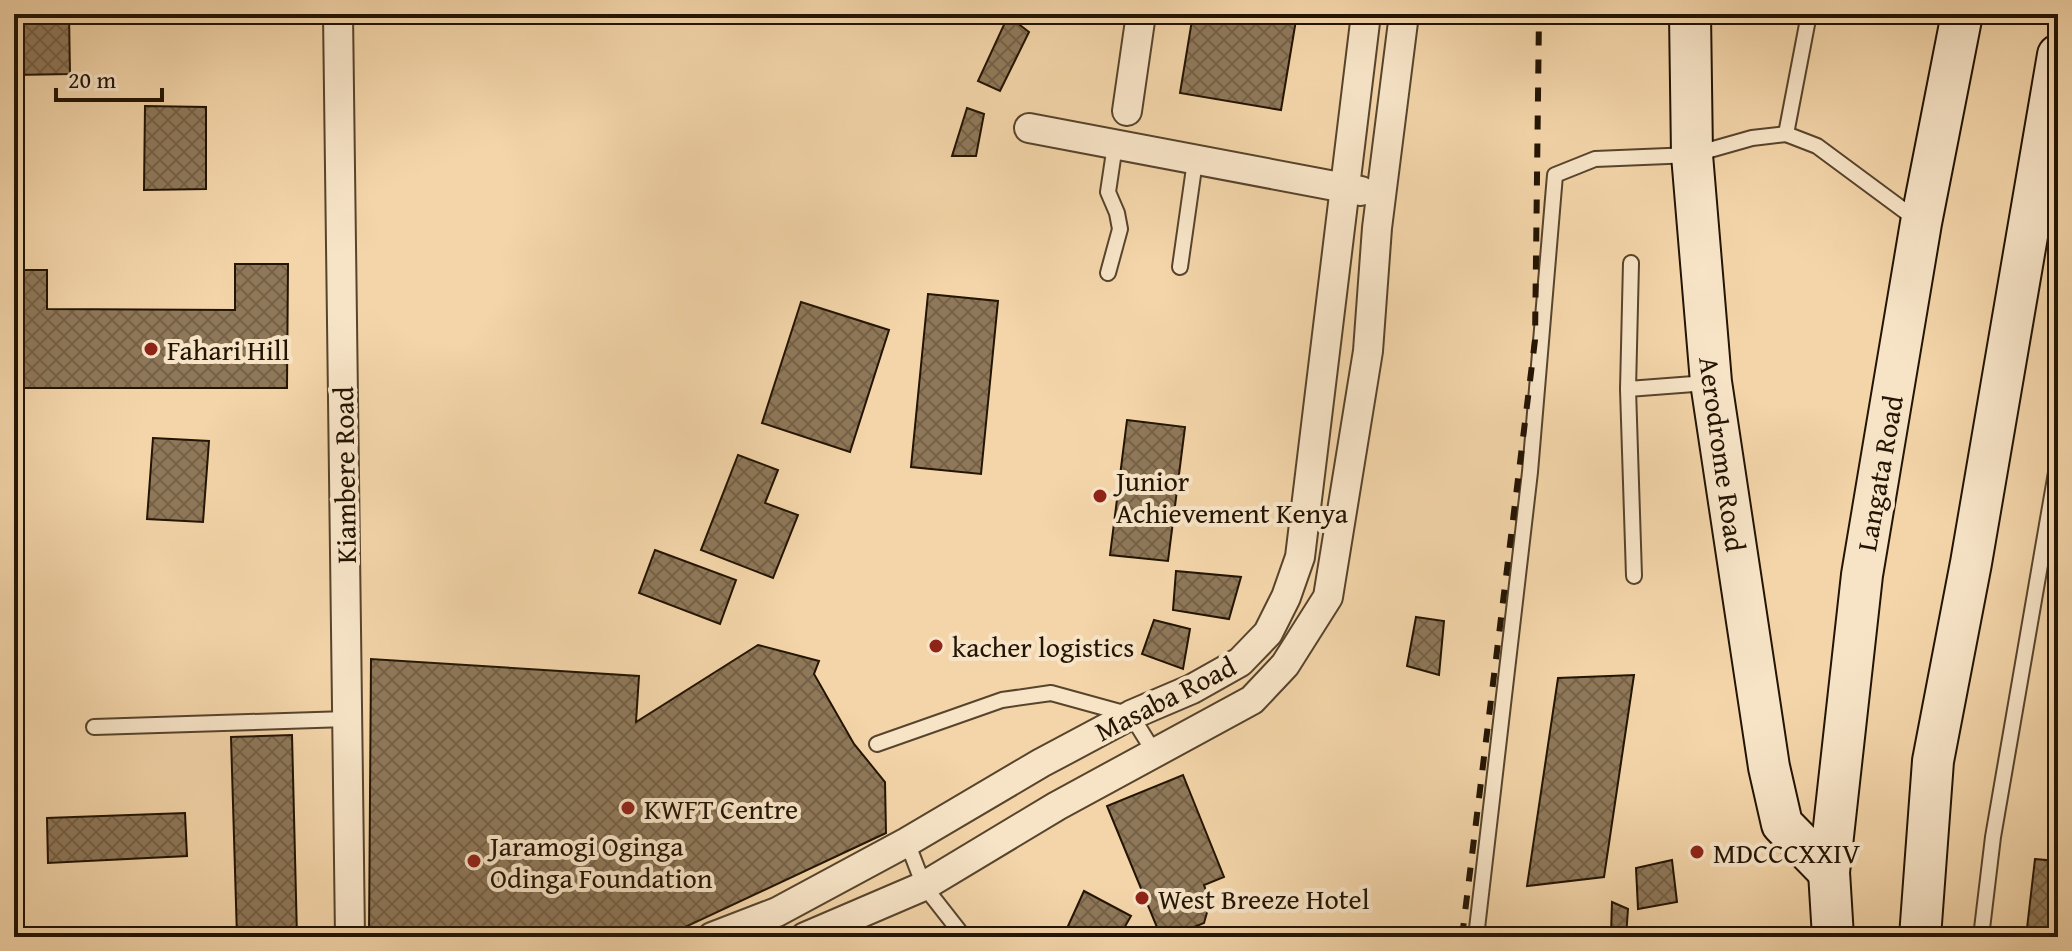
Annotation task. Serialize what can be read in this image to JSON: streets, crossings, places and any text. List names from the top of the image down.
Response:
{
  "streets": {
    "main road": ["Aerodrome Road", "Langata Road"],
    "street": ["Kiambere Road", "Masaba Road"]
  },
  "crossings": [
    ["Aerodrome Road", "Langata Road"]
  ],
  "places": [
    "Fahari Hill",
    "Junior Achievement Kenya",
    "kacher logistics",
    "KWFT Centre",
    "MDCCCXXIV",
    "Jaramogi Oginga Odinga Foundation",
    "West Breeze Hotel"
  ],
  "scale_bar": "20 m"
}
